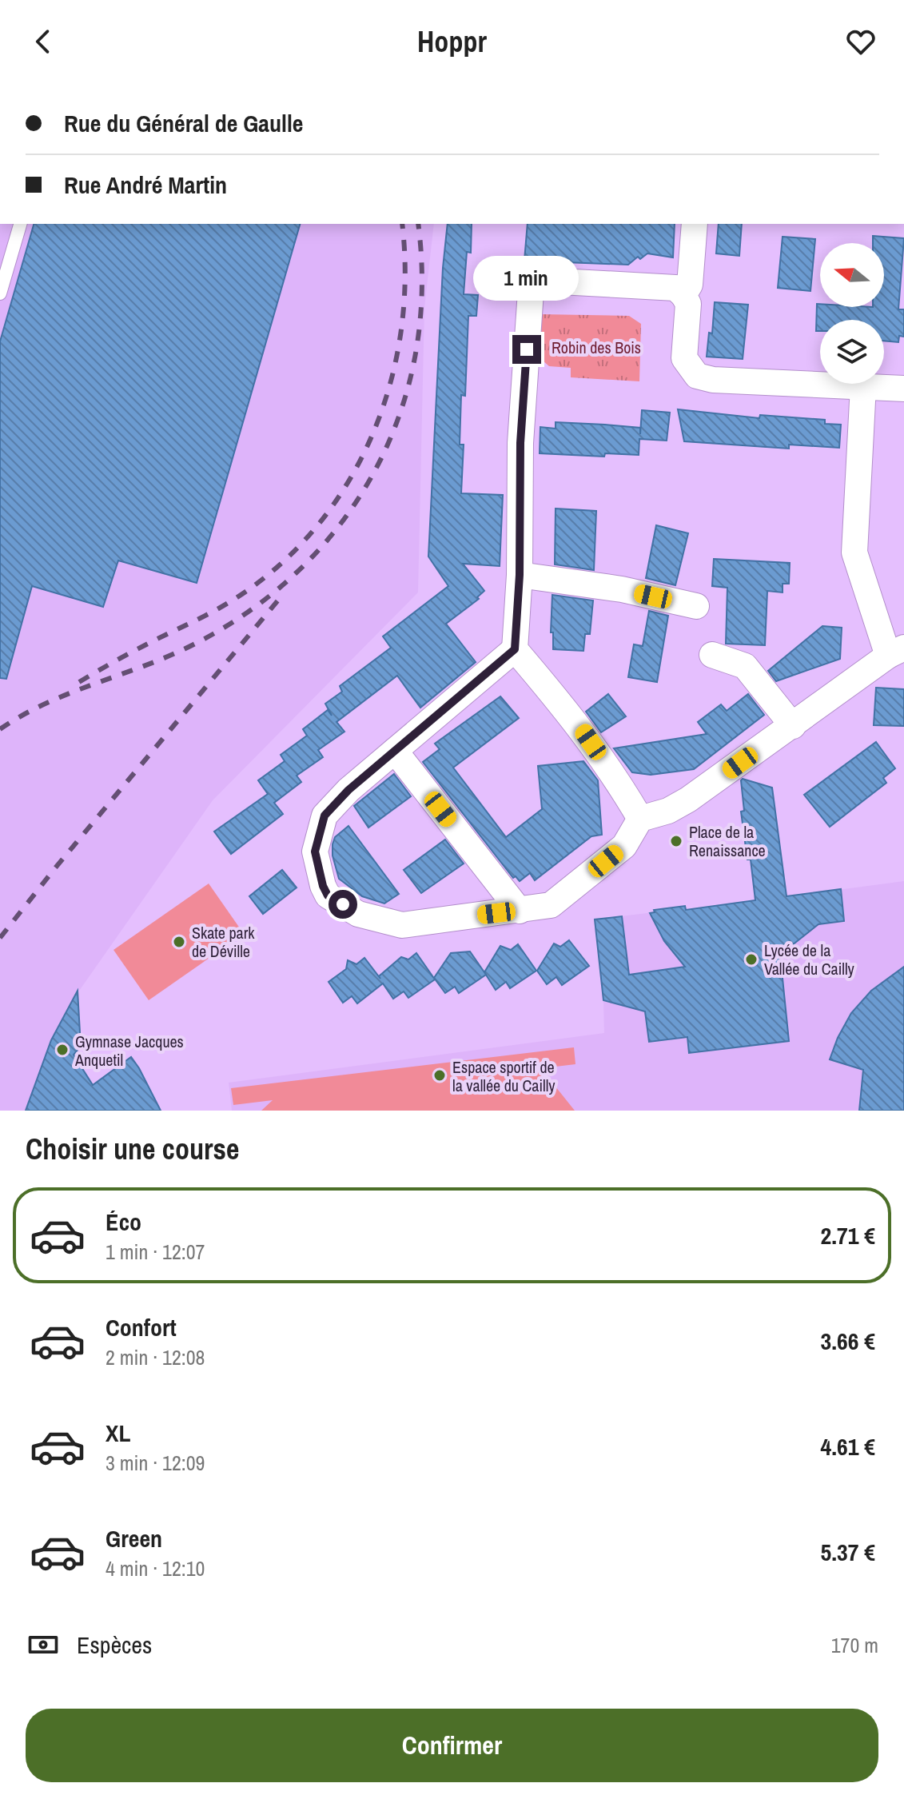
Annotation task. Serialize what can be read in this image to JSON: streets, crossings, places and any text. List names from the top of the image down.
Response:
{
  "parks": ["Robin des Bois"],
  "places": [
    "Place de la Renaissance",
    "Skate park de Déville",
    "Lycée de la Vallée du Cailly",
    "Gymnase Jacques Anquetil",
    "Espace sportif de la vallée du Cailly"
  ],
  "north": "left",
  "page": {
    "header": "Hoppr",
    "banner": ["Rue du Général de Gaulle", "Rue André Martin"],
    "bubble": "1 min",
    "heading": "Choisir une course",
    "list": [
      {
        "name": "Éco",
        "note": "1 min · 12:07",
        "value": "2.71 €"
      },
      {
        "name": "Confort",
        "note": "2 min · 12:08",
        "value": "3.66 €"
      },
      {
        "name": "XL",
        "note": "3 min · 12:09",
        "value": "4.61 €"
      },
      {
        "name": "Green",
        "note": "4 min · 12:10",
        "value": "5.37 €"
      }
    ],
    "pay": ["Espèces", "170 m"],
    "buttons": "Confirmer"
  }
}
